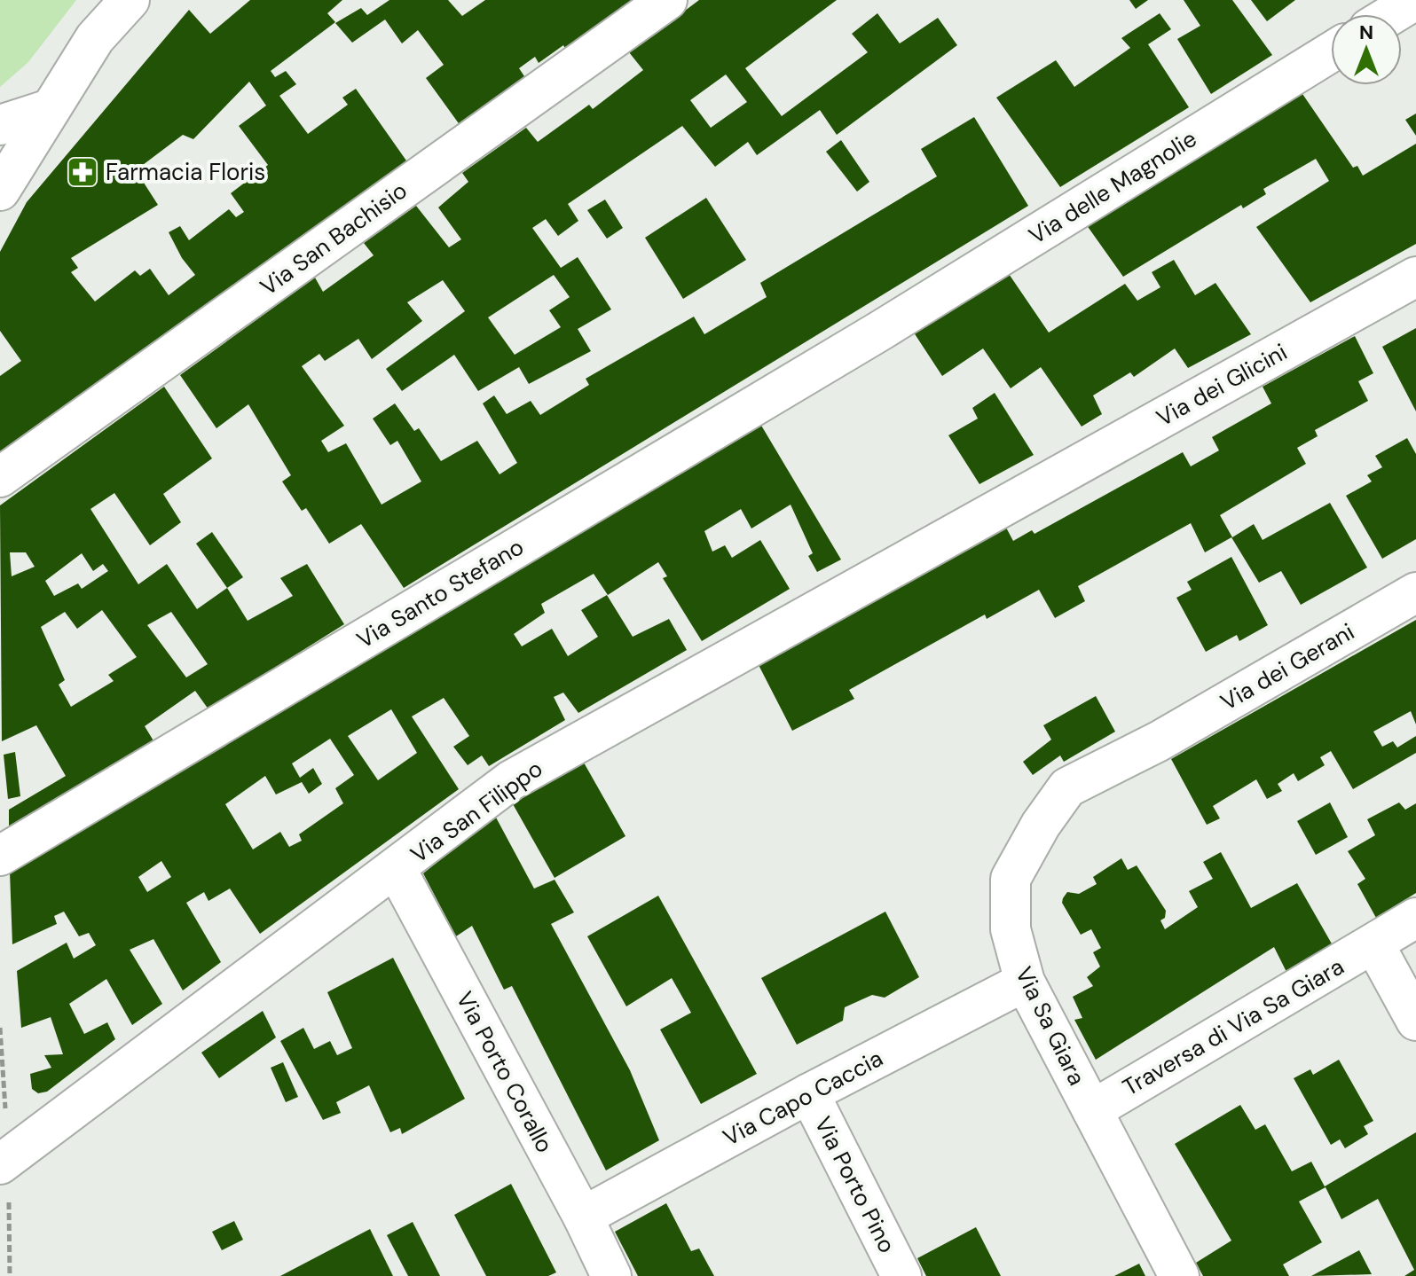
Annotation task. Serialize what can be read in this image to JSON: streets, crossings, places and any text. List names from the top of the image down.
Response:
{
  "streets": {
    "street": [
      "Via delle Magnolie",
      "Via San Bachisio",
      "Via dei Glicini",
      "Via Santo Stefano",
      "Via dei Gerani",
      "Via San Filippo",
      "Via Sa Giara",
      "Traversa di Via Sa Giara",
      "Via Porto Corallo",
      "Via Capo Caccia",
      "Via Porto Pino"
    ]
  },
  "crossings": [
    ["Via delle Magnolie", "Via Santo Stefano"],
    ["Via dei Glicini", "Via San Filippo"],
    ["Via dei Gerani", "Via Sa Giara"],
    ["Via San Filippo", "Via Porto Corallo"],
    ["Via Sa Giara", "Traversa di Via Sa Giara"],
    ["Via Sa Giara", "Via Capo Caccia"],
    ["Via Porto Corallo", "Via Capo Caccia"],
    ["Via Capo Caccia", "Via Porto Pino"]
  ],
  "places": {
    "pharmacy": ["Farmacia Floris"]
  },
  "north": "top"
}
